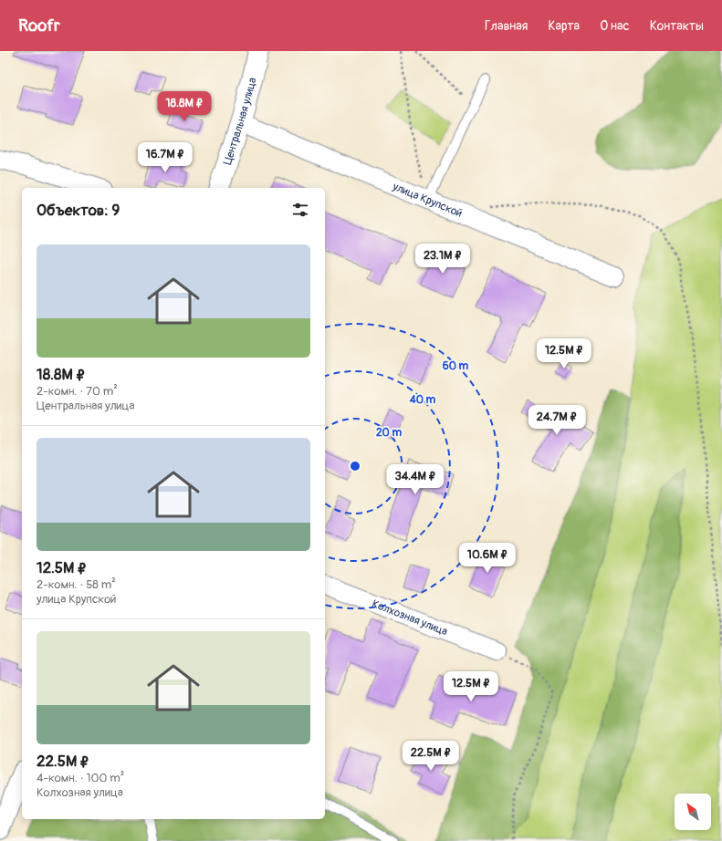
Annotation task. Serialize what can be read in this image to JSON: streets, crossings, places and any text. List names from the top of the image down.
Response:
{
  "streets": {
    "main road": ["Центральная улица"],
    "street": ["улица Крупской", "Колхозная улица"]
  },
  "crossings": [
    ["Центральная улица", "улица Крупской"]
  ],
  "north": "top left",
  "page": {
    "header": "Roofr",
    "nav": [
      "Главная",
      "Карта",
      "О нас",
      "Контакты"
    ],
    "price": [
      "18.8M ₽",
      "16.7M ₽",
      "23.1M ₽",
      "12.5M ₽",
      "24.7M ₽",
      "34.4M ₽",
      "10.6M ₽",
      "12.5M ₽",
      "22.5M ₽"
    ],
    "heading": "Объектов: 9",
    "list": [
      {
        "name": "18.8M ₽",
        "note": "2-комн. · 70 m² · Центральная улица"
      },
      {
        "name": "12.5M ₽",
        "note": "2-комн. · 58 m² · улица Крупской"
      },
      {
        "name": "22.5M ₽",
        "note": "4-комн. · 100 m² · Колхозная улица"
      }
    ]
  },
  "rings": ["60 m", "40 m", "20 m"]
}
